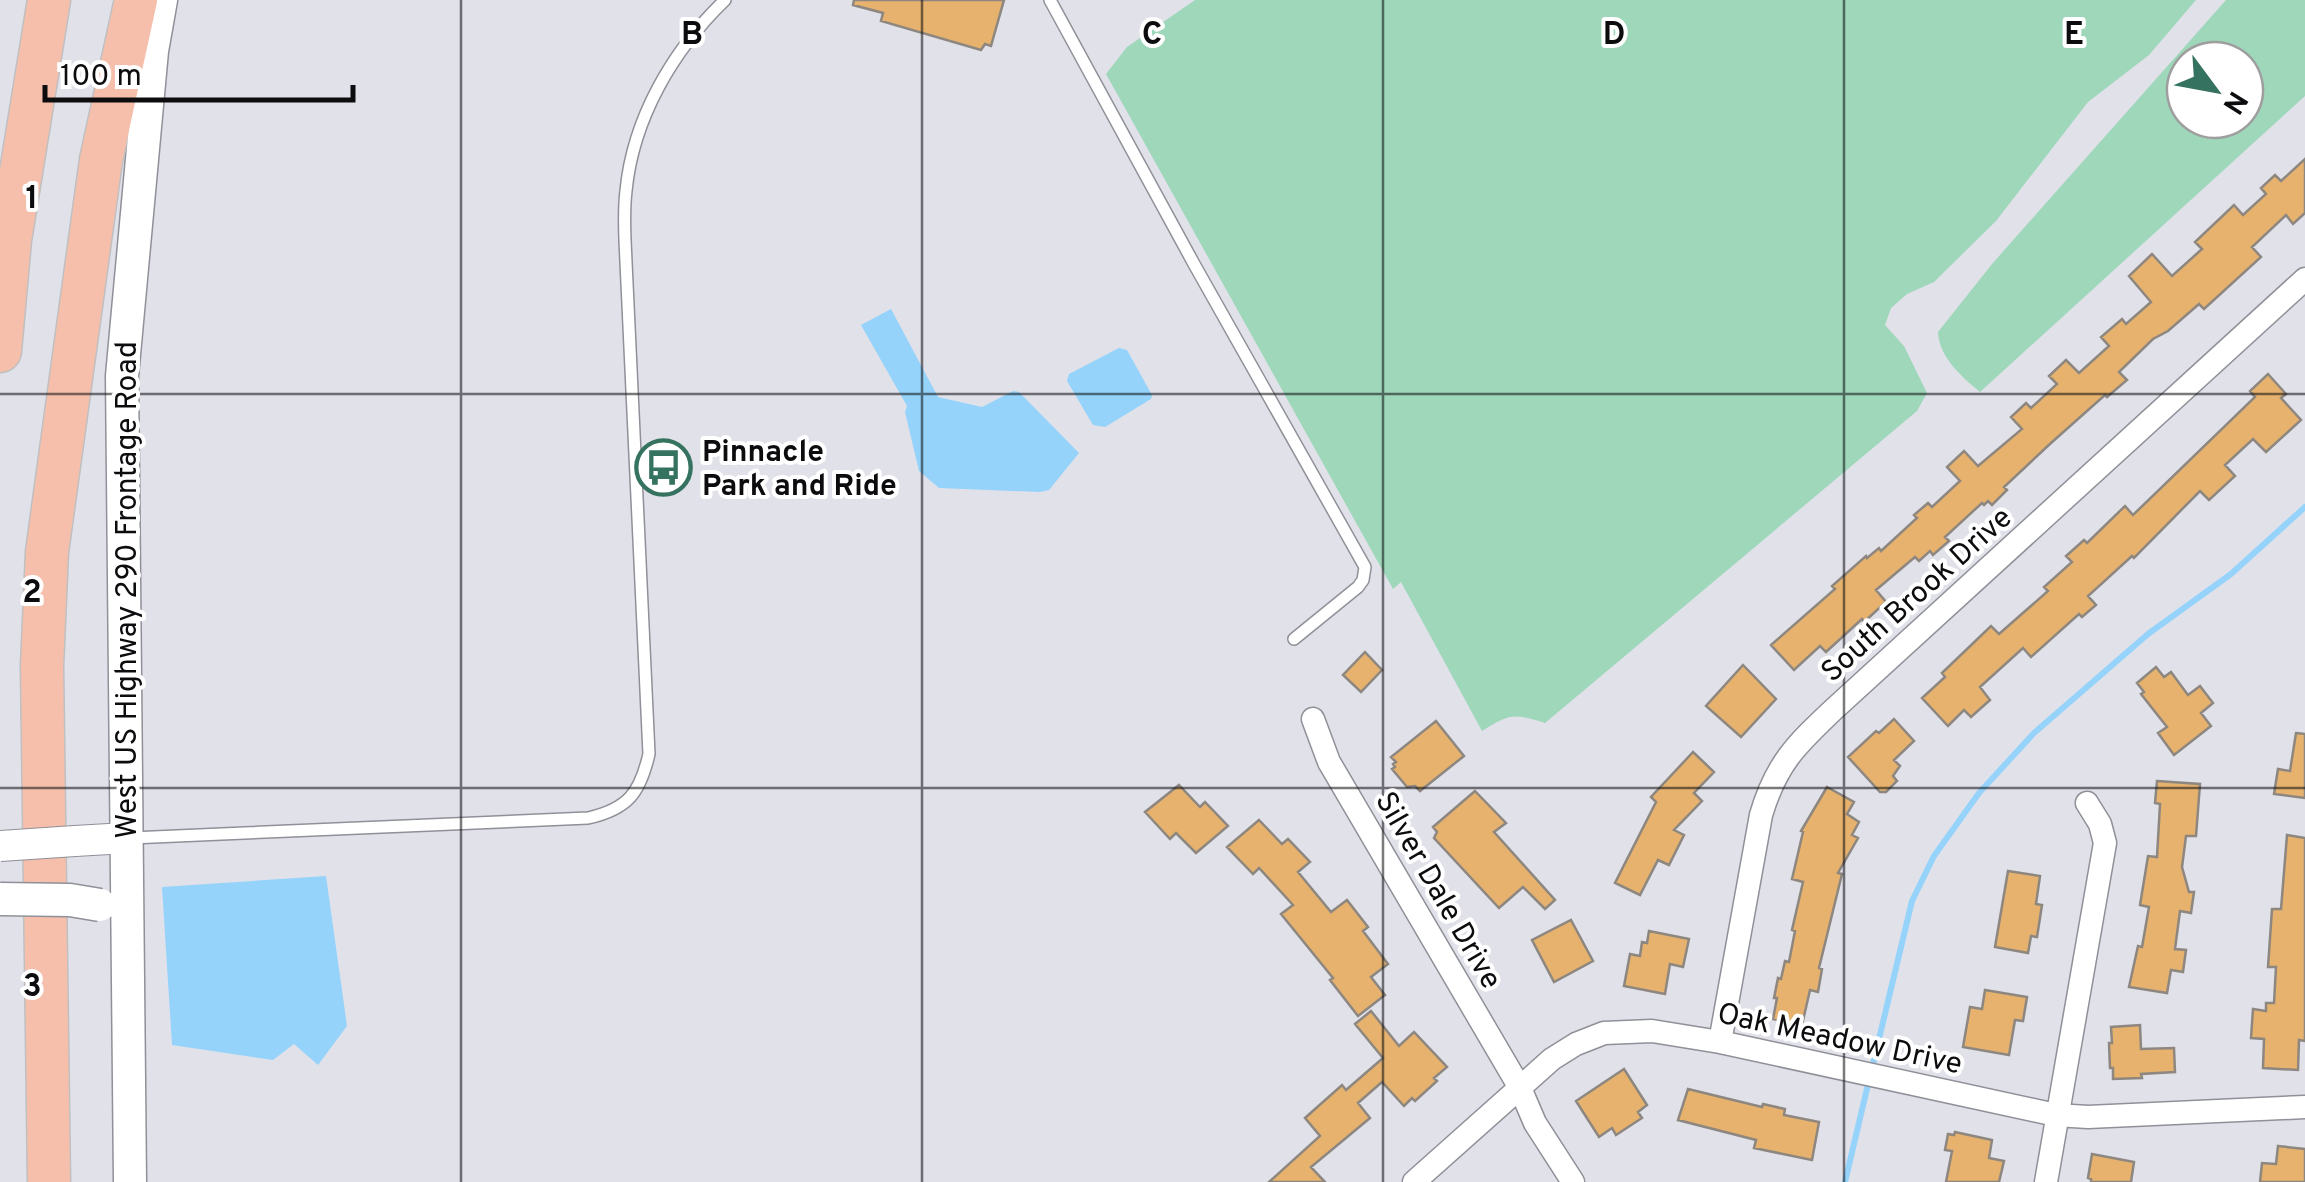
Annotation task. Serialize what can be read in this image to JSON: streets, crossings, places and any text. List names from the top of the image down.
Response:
{
  "streets": {
    "main road": ["West US Highway 290 Frontage Road"],
    "street": ["South Brook Drive", "Silver Dale Drive", "Oak Meadow Drive"]
  },
  "crossings": [
    ["South Brook Drive", "Oak Meadow Drive"],
    ["Silver Dale Drive", "Oak Meadow Drive"]
  ],
  "places": {
    "bus stop": ["Pinnacle Park and Ride"]
  },
  "scale_bar": "100 m",
  "north": "bottom right",
  "grid": {
    "columns": [
      "B",
      "C",
      "D",
      "E"
    ],
    "rows": ["1", "2", "3"]
  }
}
